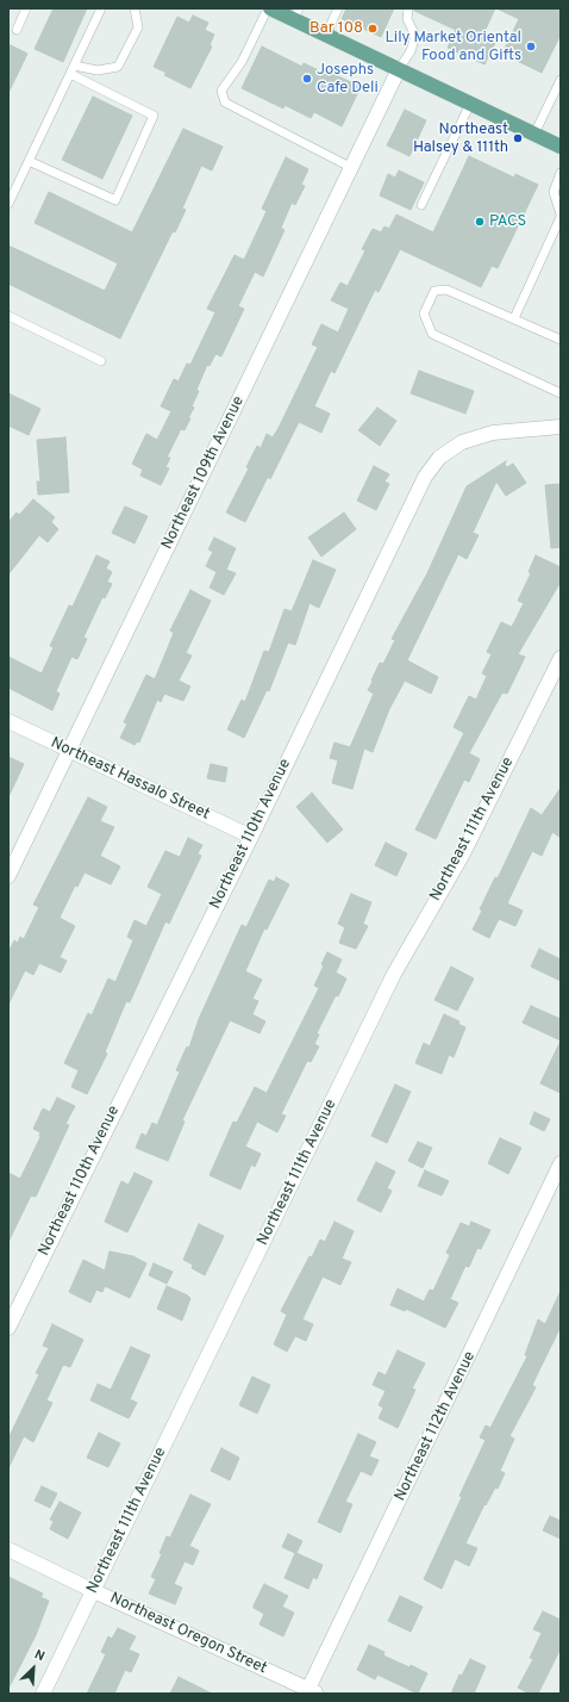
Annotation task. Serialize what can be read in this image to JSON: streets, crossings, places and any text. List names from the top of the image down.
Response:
{
  "streets": {
    "street": [
      "Northeast 109th Avenue",
      "Northeast Hassalo Street",
      "Northeast 111th Avenue",
      "Northeast 110th Avenue",
      "Northeast 112th Avenue",
      "Northeast Oregon Street"
    ]
  },
  "crossings": [
    ["Northeast 109th Avenue", "Northeast Hassalo Street"],
    ["Northeast Hassalo Street", "Northeast 110th Avenue"],
    ["Northeast 111th Avenue", "Northeast Oregon Street"],
    ["Northeast 112th Avenue", "Northeast Oregon Street"]
  ],
  "places": [
    "Bar 108",
    "Lily Market Oriental Food and Gifts",
    "Josephs Cafe Deli",
    "Northeast Halsey & 111th",
    "PACS"
  ],
  "north": "top right"
}
